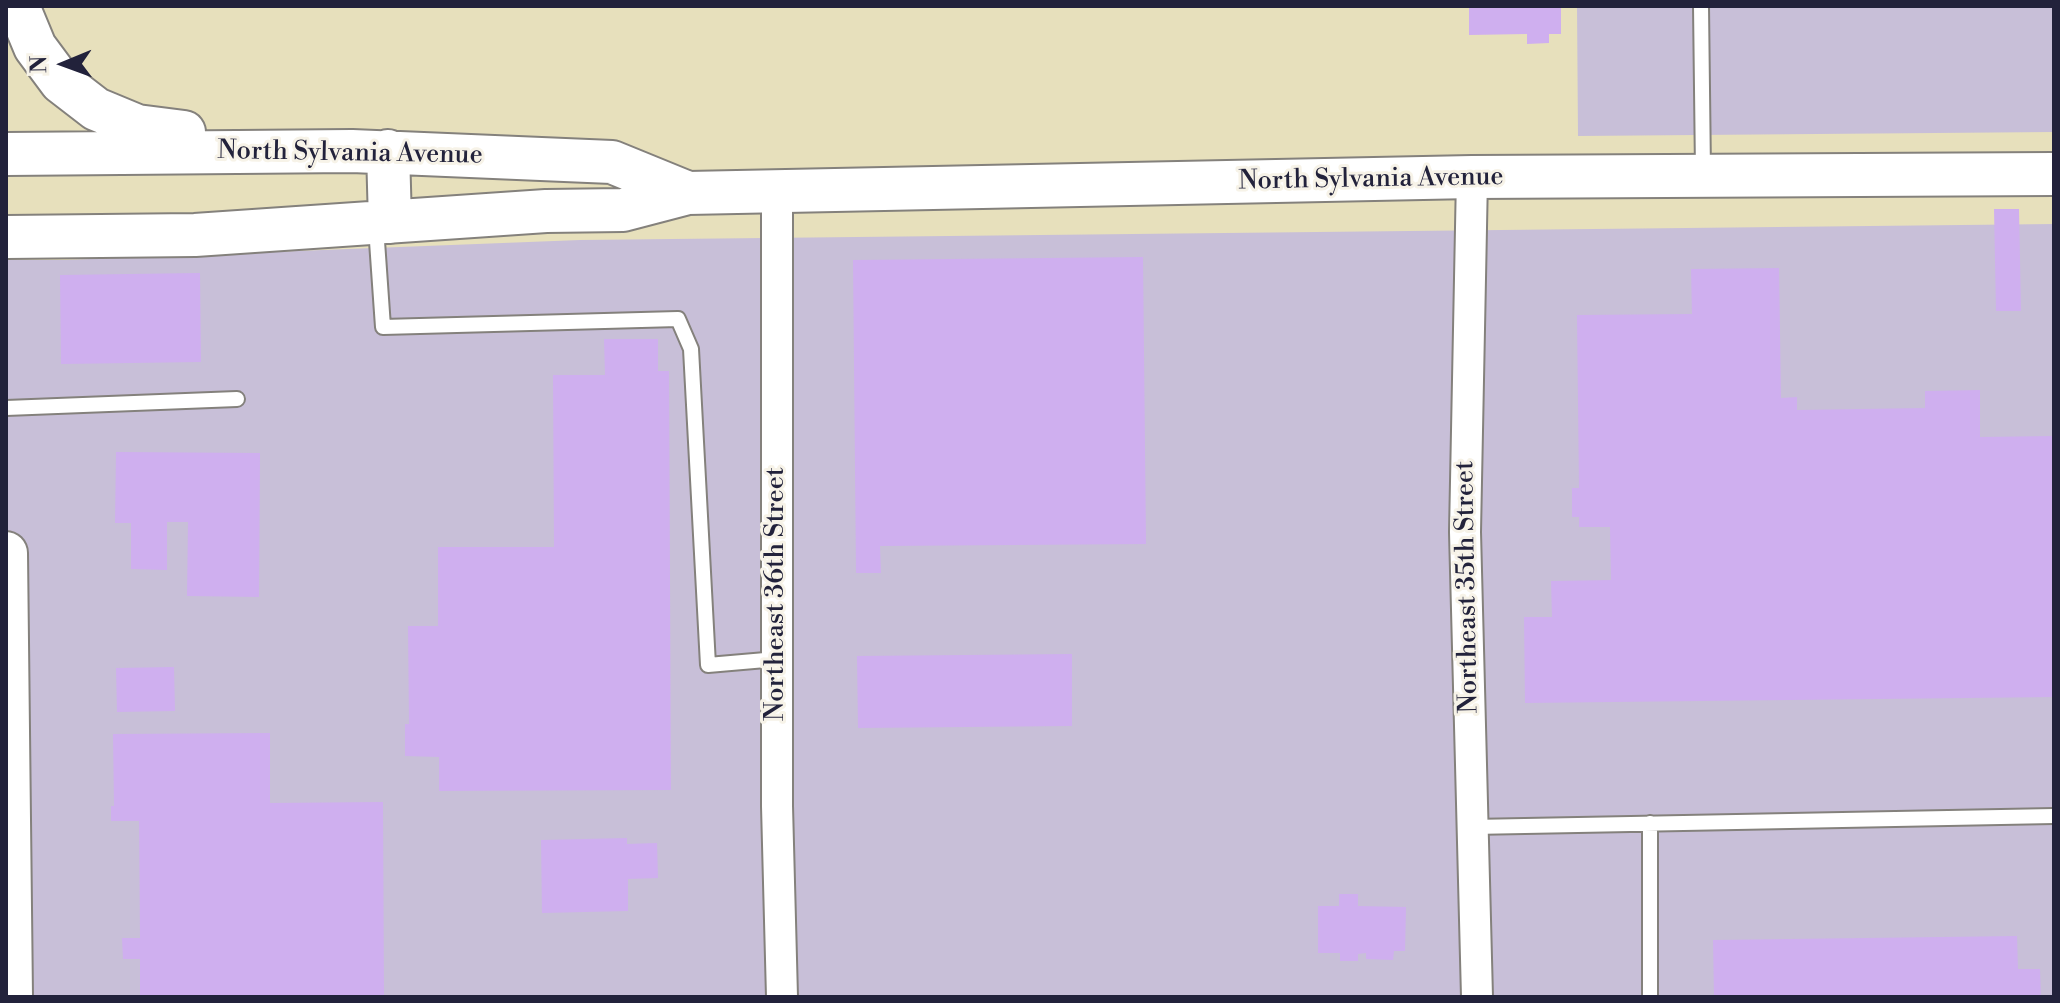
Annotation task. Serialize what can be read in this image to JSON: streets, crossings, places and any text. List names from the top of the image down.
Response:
{
  "streets": {
    "main road": ["North Sylvania Avenue"],
    "street": ["Northeast 35th Street", "Northeast 36th Street"]
  },
  "crossings": [
    ["North Sylvania Avenue", "Northeast 35th Street"],
    ["North Sylvania Avenue", "Northeast 36th Street"]
  ],
  "north": "left"
}
